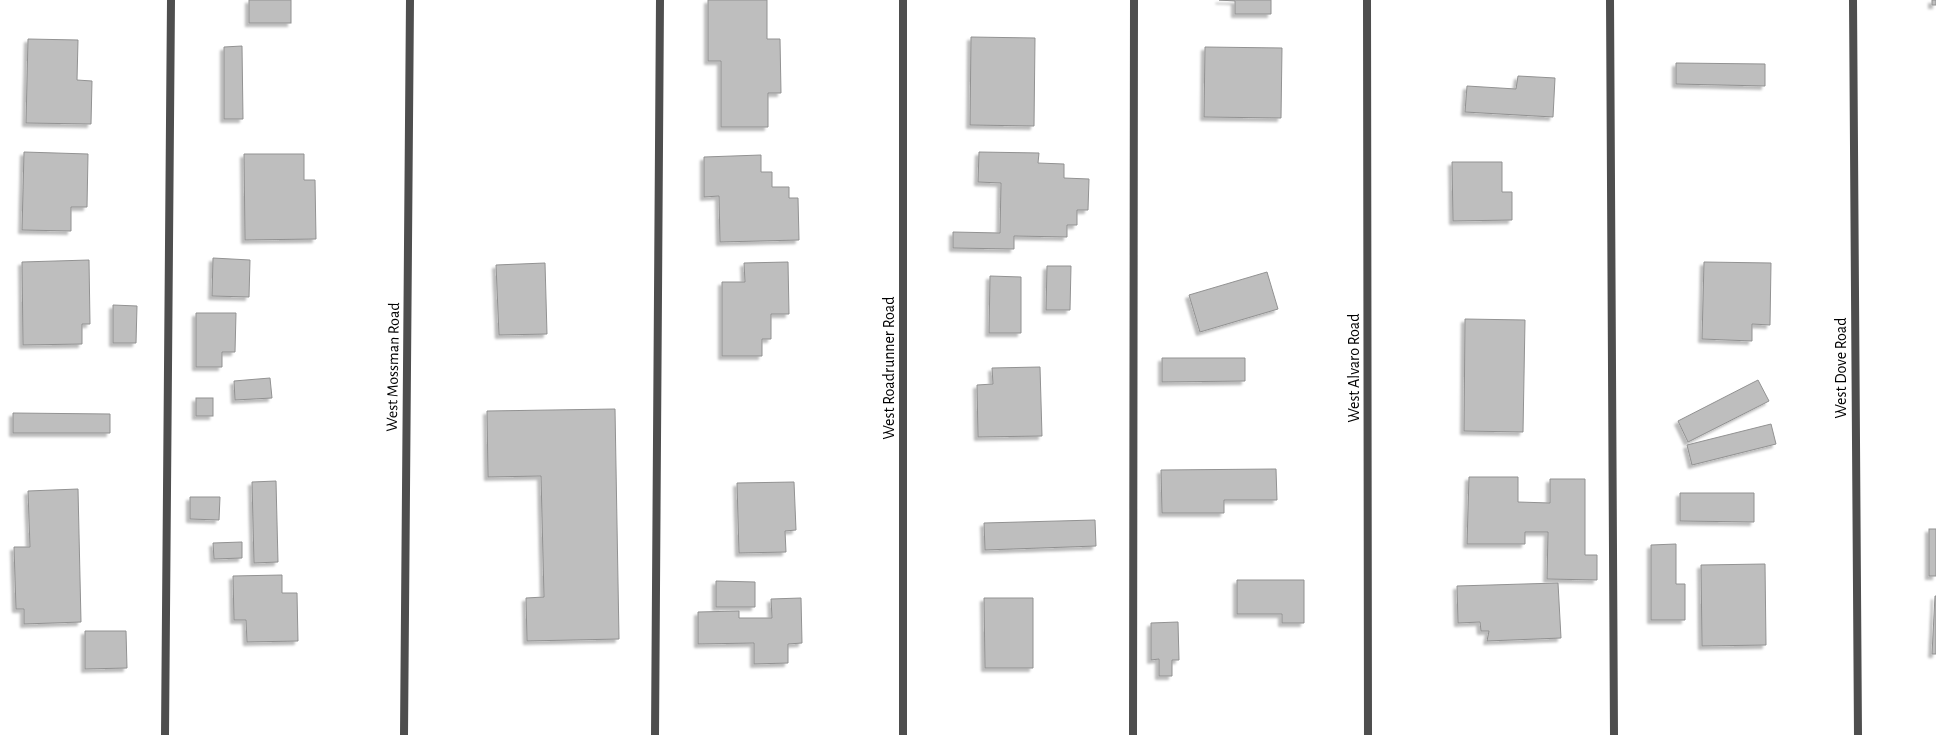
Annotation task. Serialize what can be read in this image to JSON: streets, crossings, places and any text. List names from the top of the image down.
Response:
{
  "streets": {
    "street": [
      "West Mossman Road",
      "West Roadrunner Road",
      "West Alvaro Road",
      "West Dove Road"
    ]
  }
}
